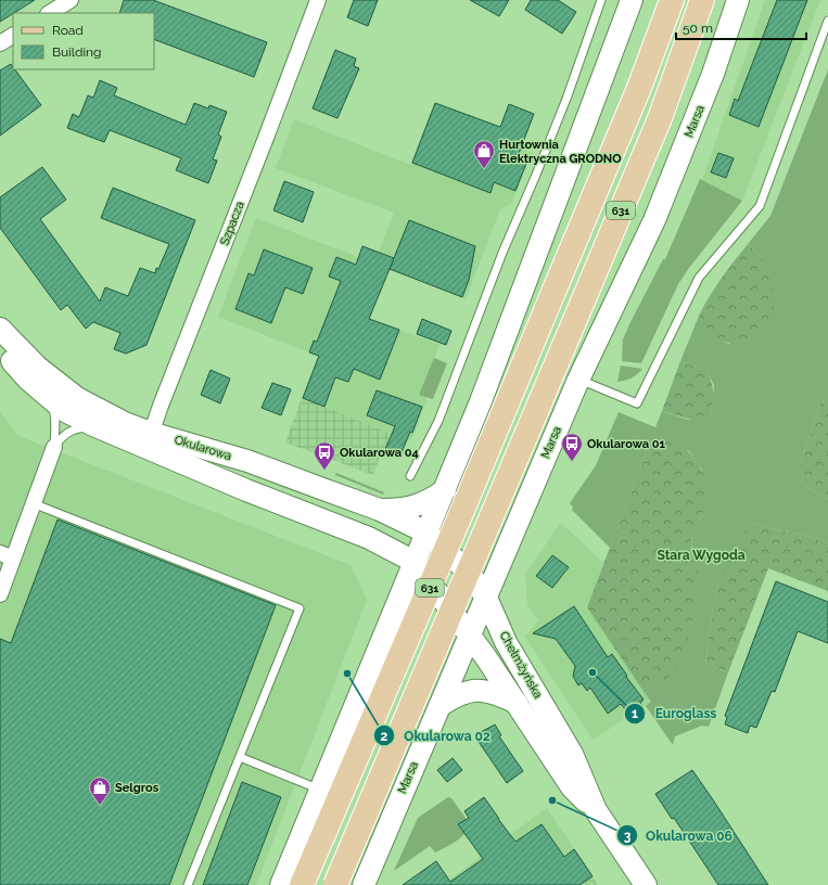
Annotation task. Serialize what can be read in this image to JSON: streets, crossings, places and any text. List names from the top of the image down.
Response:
{
  "streets": {
    "main road": [
      "Marsa",
      "631",
      "Okularowa",
      "Chełmżyńska"
    ],
    "street": ["Szpacza"]
  },
  "crossings": [
    ["Marsa", "Chełmżyńska"],
    ["Szpacza", "Okularowa"],
    ["Okularowa", "Chełmżyńska"]
  ],
  "districts": ["Stara Wygoda"],
  "places": {
    "shop": ["Hurtownia Elektryczna GRODNO", "Selgros"],
    "bus stop": ["Okularowa 01", "Okularowa 04"],
    "other": ["Euroglass", "Okularowa 02", "Okularowa 06"]
  },
  "legend": ["Road", "Building"],
  "scale_bar": "50 m"
}
